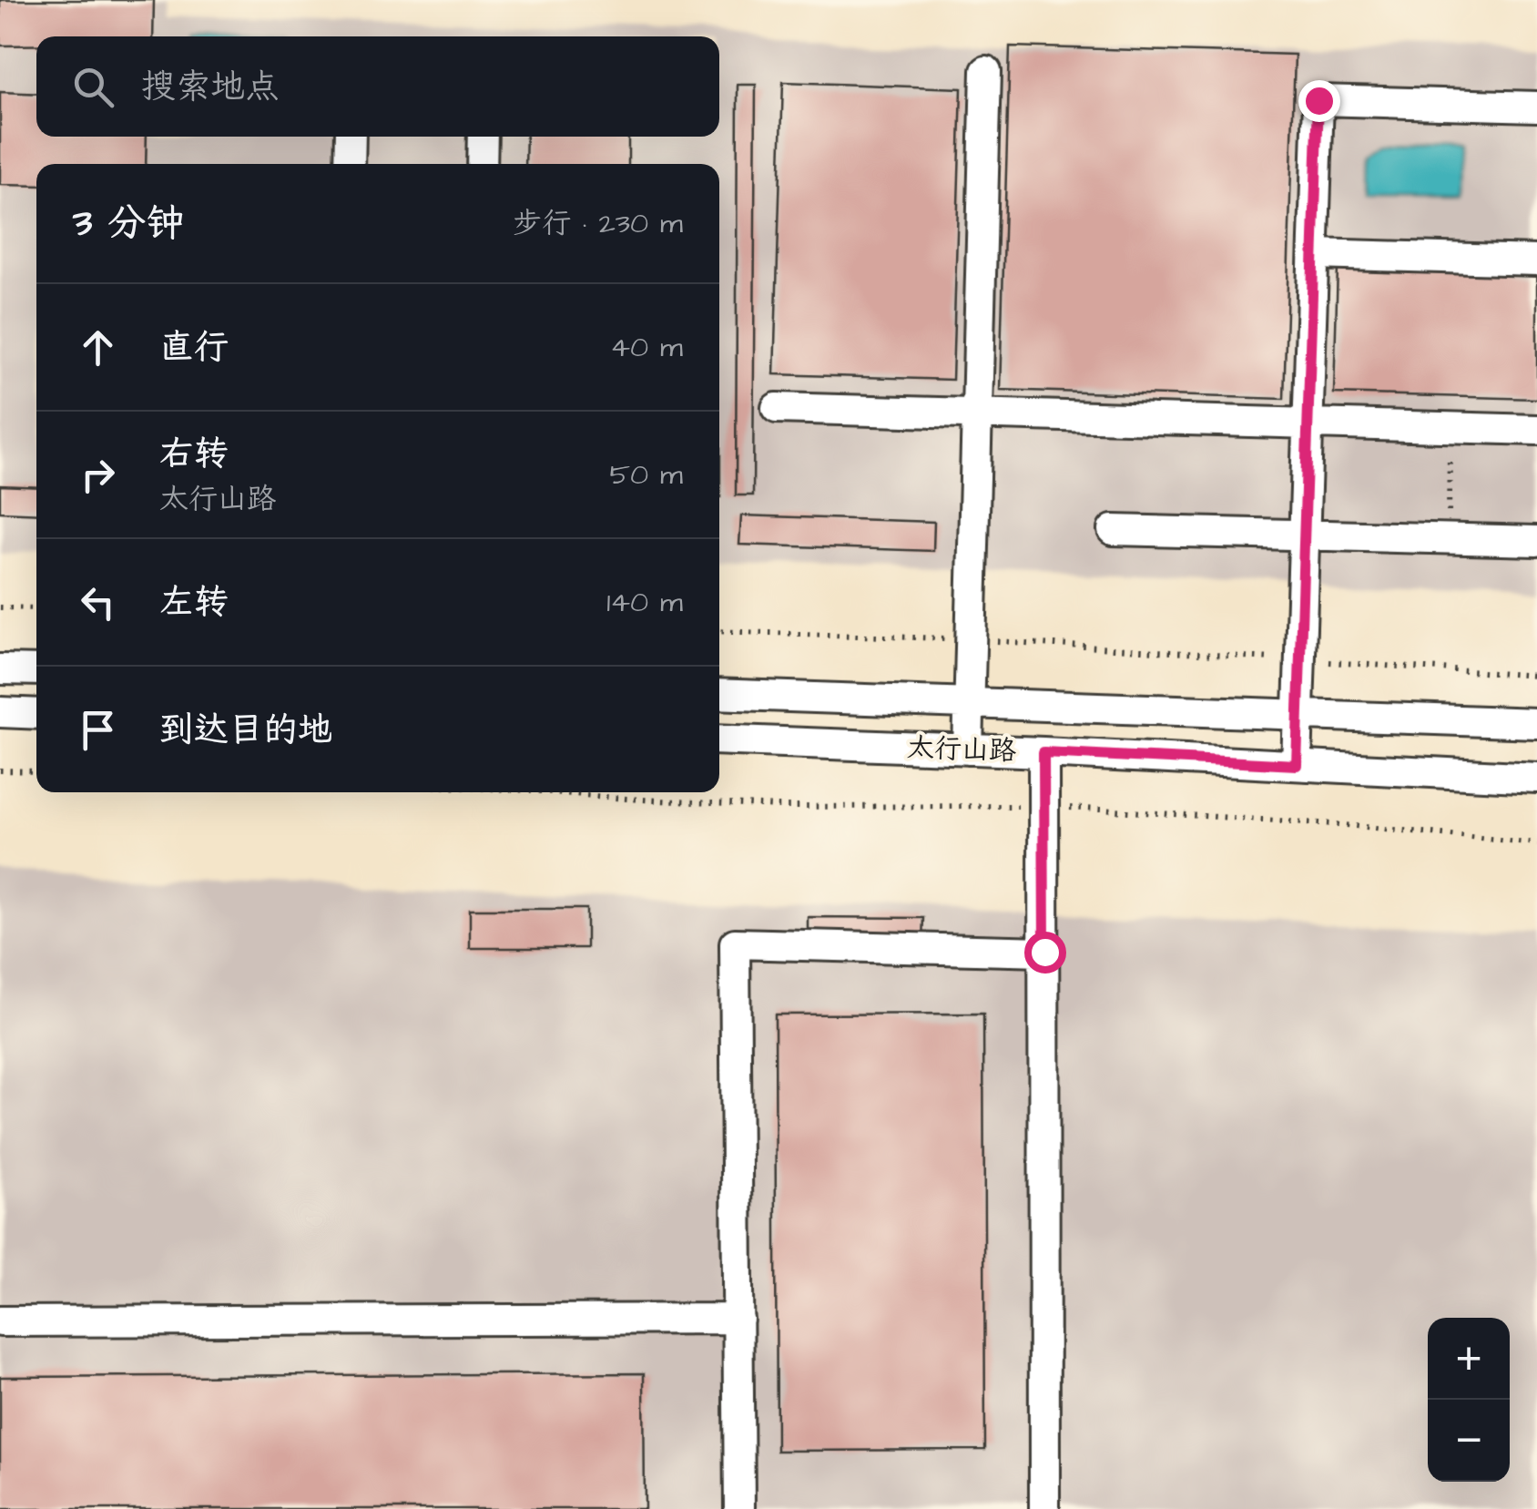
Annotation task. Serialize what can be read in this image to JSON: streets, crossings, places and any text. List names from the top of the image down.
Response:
{
  "streets": {
    "street": ["太行山路"]
  },
  "page": {
    "search": "搜索地点",
    "heading": ["3 分钟", "步行 · 230 m"],
    "list": [
      ["直行", "40 m"],
      ["右转", "太行山路", "50 m"],
      ["左转", "140 m"],
      "到达目的地"
    ],
    "map_buttons": ["+", "−"]
  }
}
